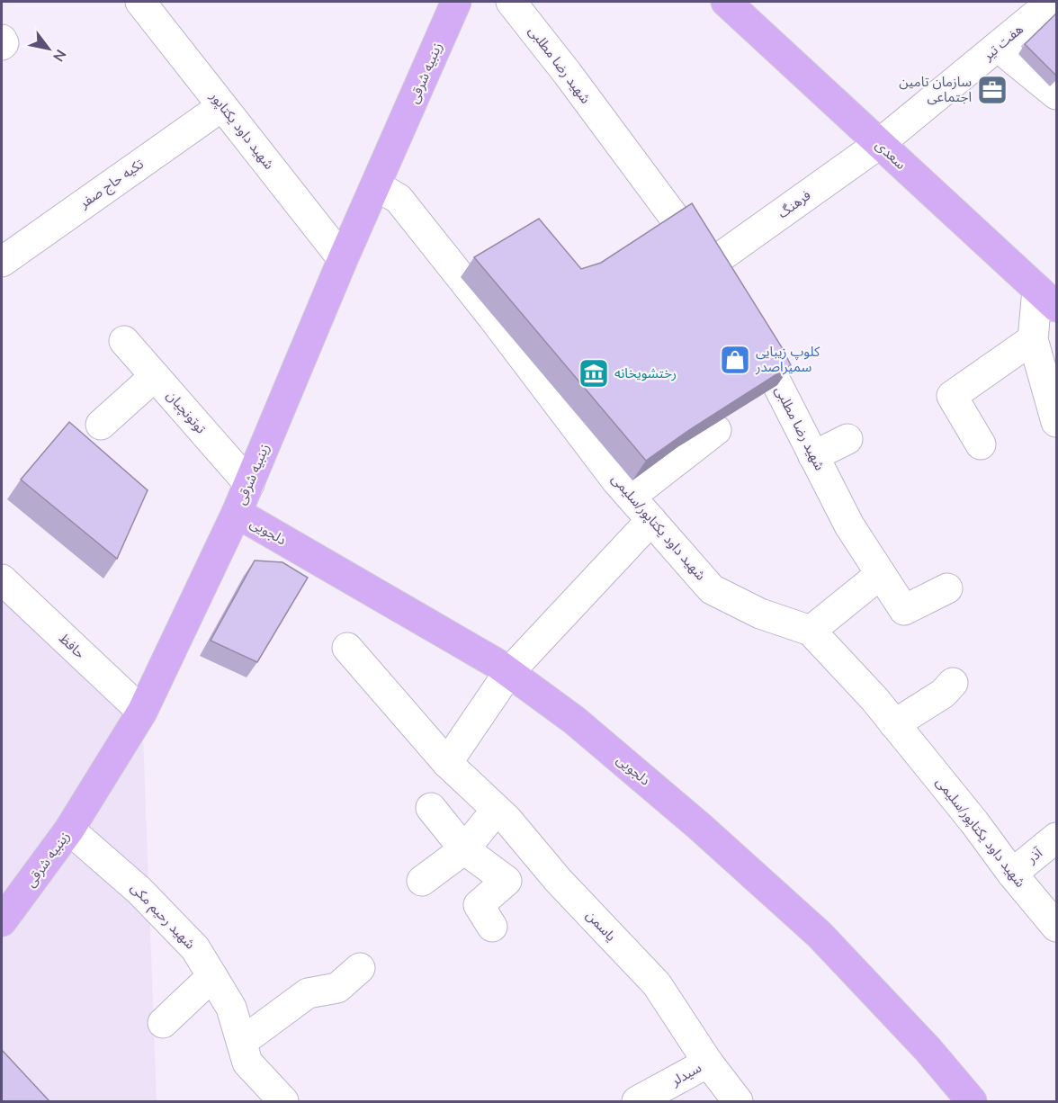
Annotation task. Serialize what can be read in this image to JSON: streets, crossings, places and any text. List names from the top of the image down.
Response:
{
  "streets": {
    "main road": ["زینبیه شرقی", "سعدی", "دلجویی"],
    "street": [
      "هفت تیر",
      "شهید رضا مطلبی",
      "شهید داود یکتاپور",
      "تکیه حاج صفر",
      "فرهنگ",
      "توتونچیان",
      "شهید داود یکتاپور/سلیمی",
      "حافظ",
      "آذر",
      "شهید رحیم مکی",
      "یاسمن",
      "سیدلر"
    ]
  },
  "crossings": [
    ["هفت تیر", "سعدی"],
    ["هفت تیر", "فرهنگ"],
    ["شهید رضا مطلبی", "فرهنگ"],
    ["زینبیه شرقی", "شهید داود یکتاپور"],
    ["زینبیه شرقی", "توتونچیان"],
    ["زینبیه شرقی", "شهید داود یکتاپور/سلیمی"],
    ["زینبیه شرقی", "دلجویی"],
    ["زینبیه شرقی", "حافظ"],
    ["زینبیه شرقی", "شهید رحیم مکی"],
    ["شهید داود یکتاپور", "تکیه حاج صفر"],
    ["سعدی", "فرهنگ"],
    ["شهید داود یکتاپور/سلیمی", "آذر"],
    ["یاسمن", "سیدلر"]
  ],
  "places": {
    "office": ["سازمان تامین اجتماعی"],
    "shop": ["کلوپ زیبایی سمیراصدر"],
    "museum": ["رختشویخانه"]
  },
  "north": "bottom right"
}
